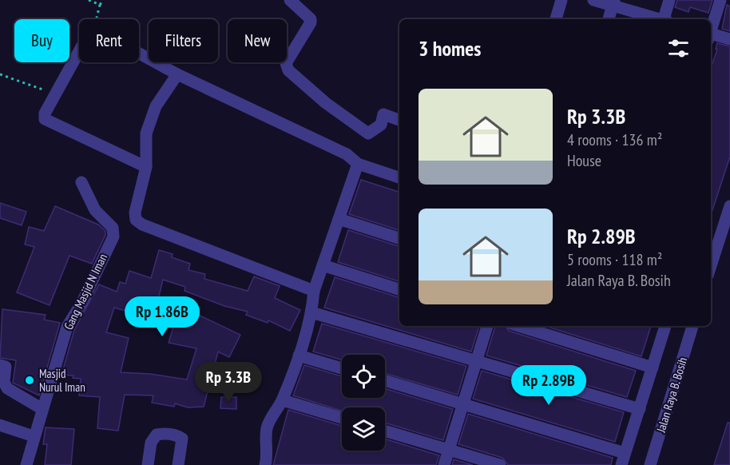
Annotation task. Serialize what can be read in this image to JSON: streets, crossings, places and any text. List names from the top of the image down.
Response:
{
  "streets": {
    "street": ["Gang Masjid N Iman", "Jalan Raya B. Bosih"]
  },
  "places": ["Masjid Nurul Iman"],
  "page": {
    "chip": [
      "Buy",
      "Rent",
      "Filters",
      "New"
    ],
    "heading": "3 homes",
    "list": [
      {
        "name": "Rp 3.3B",
        "note": "4 rooms · 136 m² · House"
      },
      {
        "name": "Rp 2.89B",
        "note": "5 rooms · 118 m² · Jalan Raya B. Bosih"
      }
    ],
    "price": ["Rp 1.86B", "Rp 3.3B", "Rp 2.89B"]
  }
}
